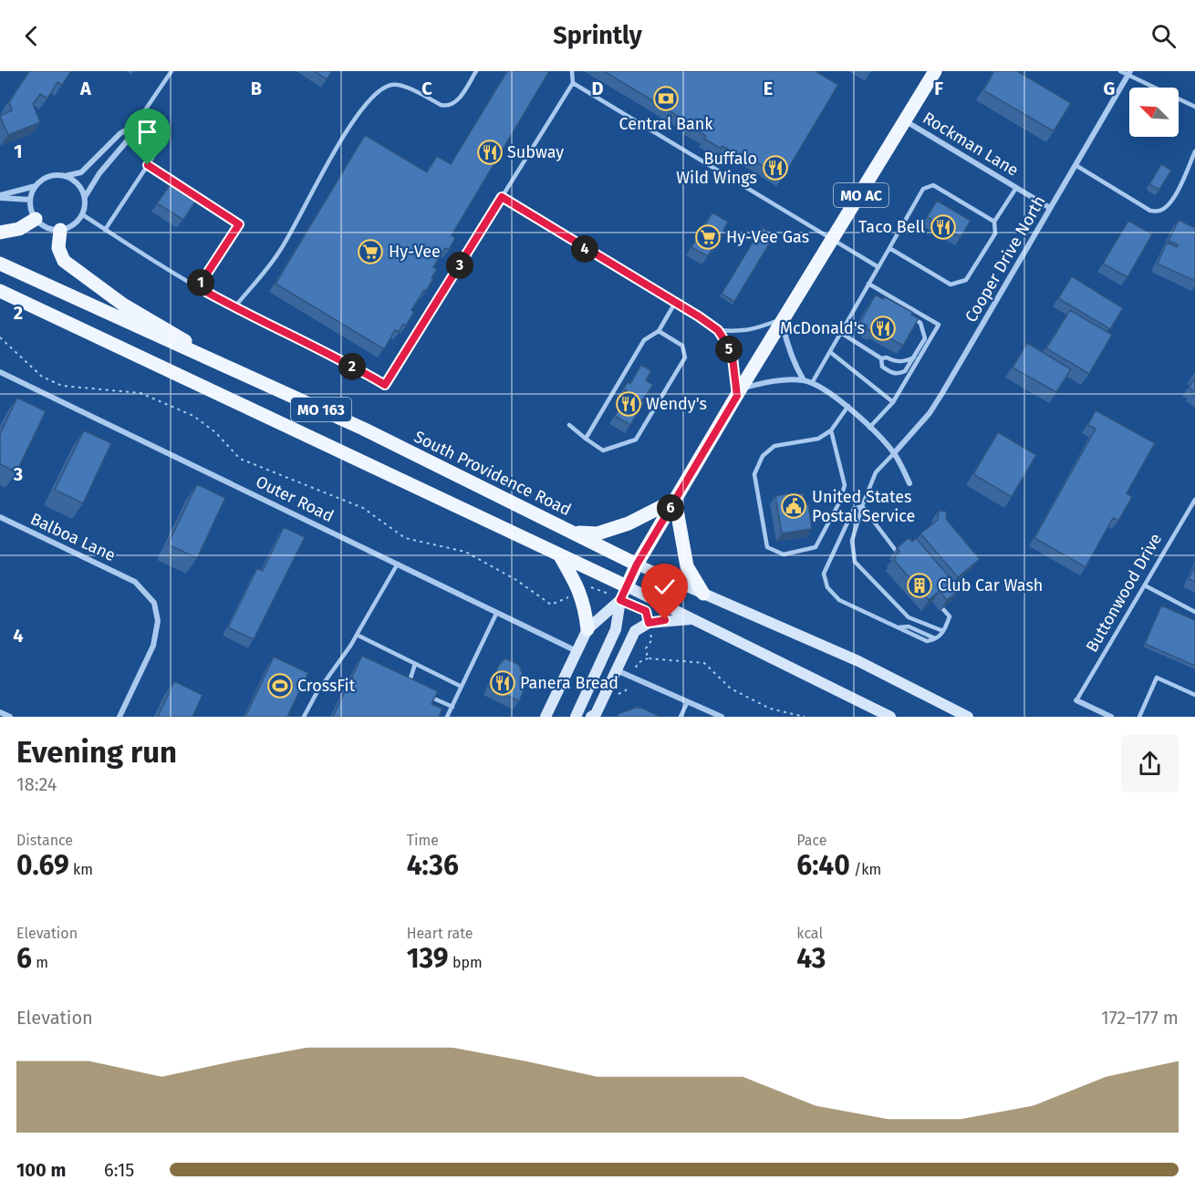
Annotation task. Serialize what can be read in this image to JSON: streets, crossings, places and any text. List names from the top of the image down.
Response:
{
  "streets": {
    "main road": ["MO AC", "MO 163", "South Providence Road"],
    "street": [
      "Rockman Lane",
      "Cooper Drive North",
      "Outer Road",
      "Balboa Lane"
    ],
    "lane": ["Buttonwood Drive"]
  },
  "crossings": [
    ["Rockman Lane", "MO AC"],
    ["Rockman Lane", "Cooper Drive North"],
    ["MO AC", "MO 163"],
    ["MO AC", "South Providence Road"]
  ],
  "places": {
    "bank": ["Central Bank"],
    "restaurant": [
      "Subway",
      "Buffalo Wild Wings",
      "Taco Bell",
      "McDonald's",
      "Wendy's",
      "Panera Bread"
    ],
    "supermarket": ["Hy-Vee Gas", "Hy-Vee"],
    "public building": ["United States Postal Service"],
    "building": ["Club Car Wash"],
    "sports": ["CrossFit"]
  },
  "north": "top left",
  "page": {
    "header": "Sprintly",
    "pins": [
      "4",
      "3",
      "1",
      "5",
      "2",
      "6"
    ],
    "heading": ["Evening run", "18:24"],
    "stats": [
      ["Distance", "0.69 km"],
      ["Time", "4:36"],
      ["Pace", "6:40 /km"],
      ["Elevation", "6 m"],
      ["Heart rate", "139 bpm"],
      ["kcal", "43"]
    ],
    "chart": ["Elevation", "172–177 m"],
    "list": [
      {
        "name": "100 m",
        "note": "6:15"
      }
    ]
  },
  "grid": {
    "columns": [
      "A",
      "B",
      "C",
      "D",
      "E",
      "F",
      "G"
    ],
    "rows": [
      "1",
      "2",
      "3",
      "4"
    ]
  }
}
